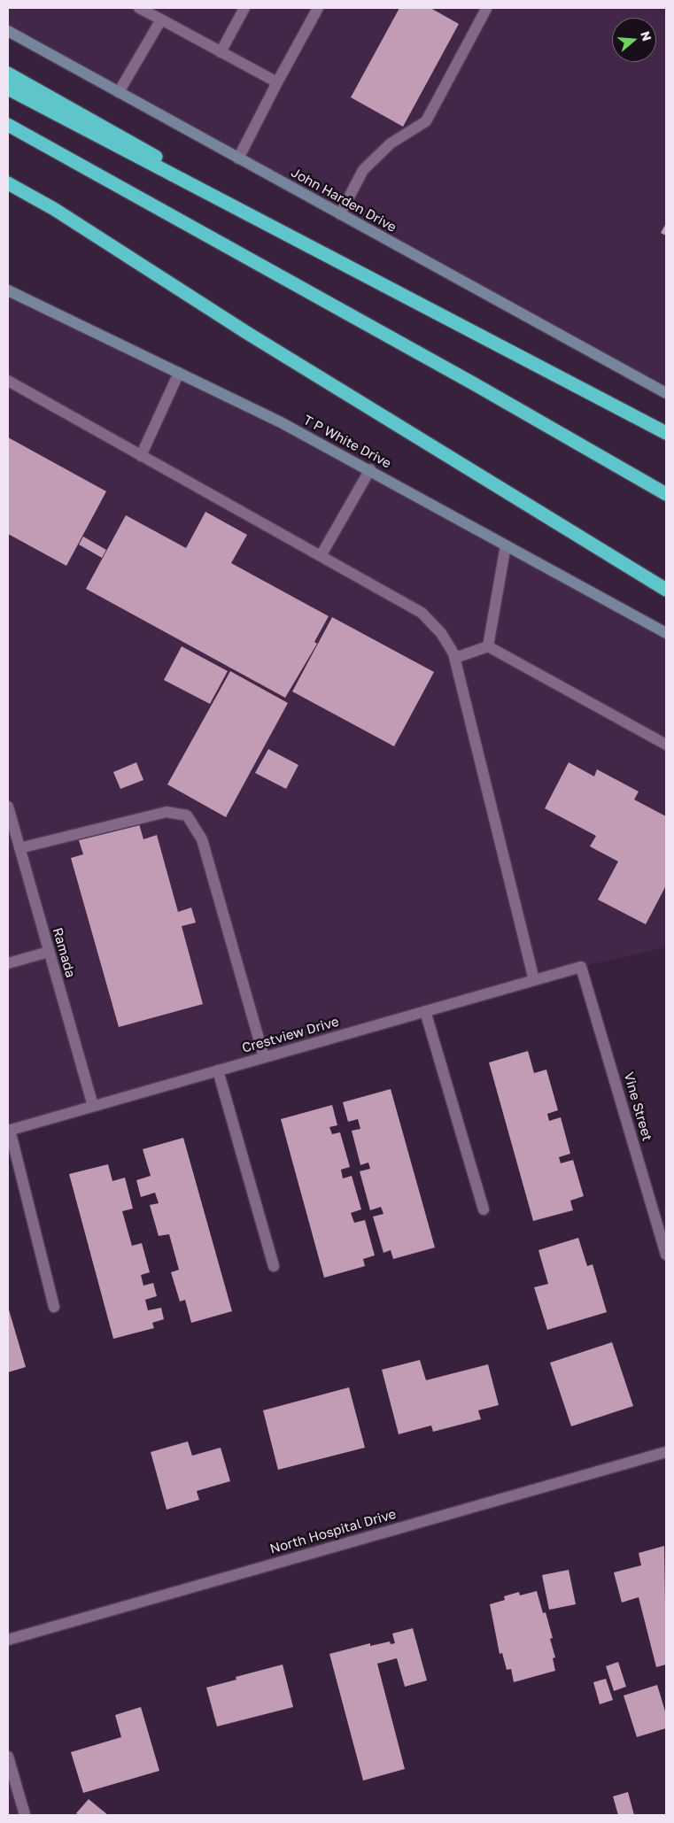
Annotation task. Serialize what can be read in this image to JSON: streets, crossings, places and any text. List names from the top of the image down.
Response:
{
  "streets": {
    "main road": ["John Harden Drive", "T P White Drive"],
    "street": [
      "Ramada",
      "Crestview Drive",
      "Vine Street",
      "North Hospital Drive"
    ]
  },
  "crossings": [
    ["Ramada", "Crestview Drive"],
    ["Crestview Drive", "Vine Street"]
  ],
  "north": "right"
}
